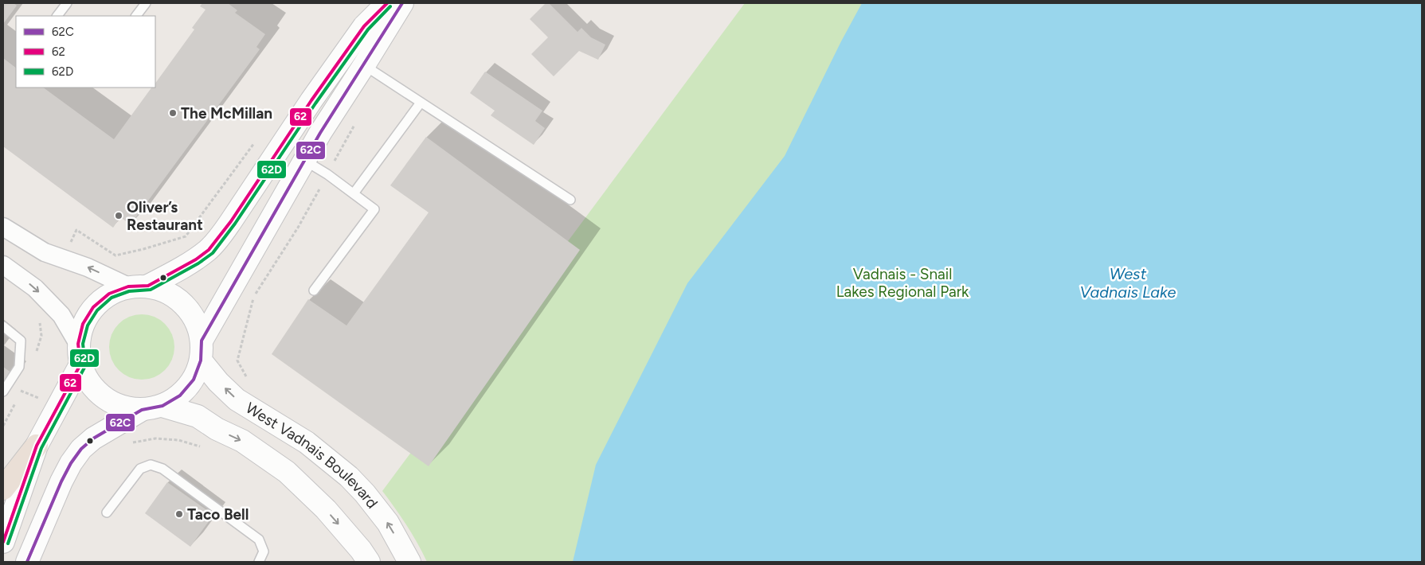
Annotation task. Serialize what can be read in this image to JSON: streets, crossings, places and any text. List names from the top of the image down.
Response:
{
  "streets": {
    "main road": ["West Vadnais Boulevard"]
  },
  "water": ["West Vadnais Lake"],
  "parks": ["Vadnais - Snail Lakes Regional Park"],
  "places": ["The McMillan", "Oliver’s Restaurant", "Taco Bell"],
  "lines": ["transit line 62C", "transit line 62", "transit line 62D"],
  "legend": ["62C", "62", "62D"]
}
